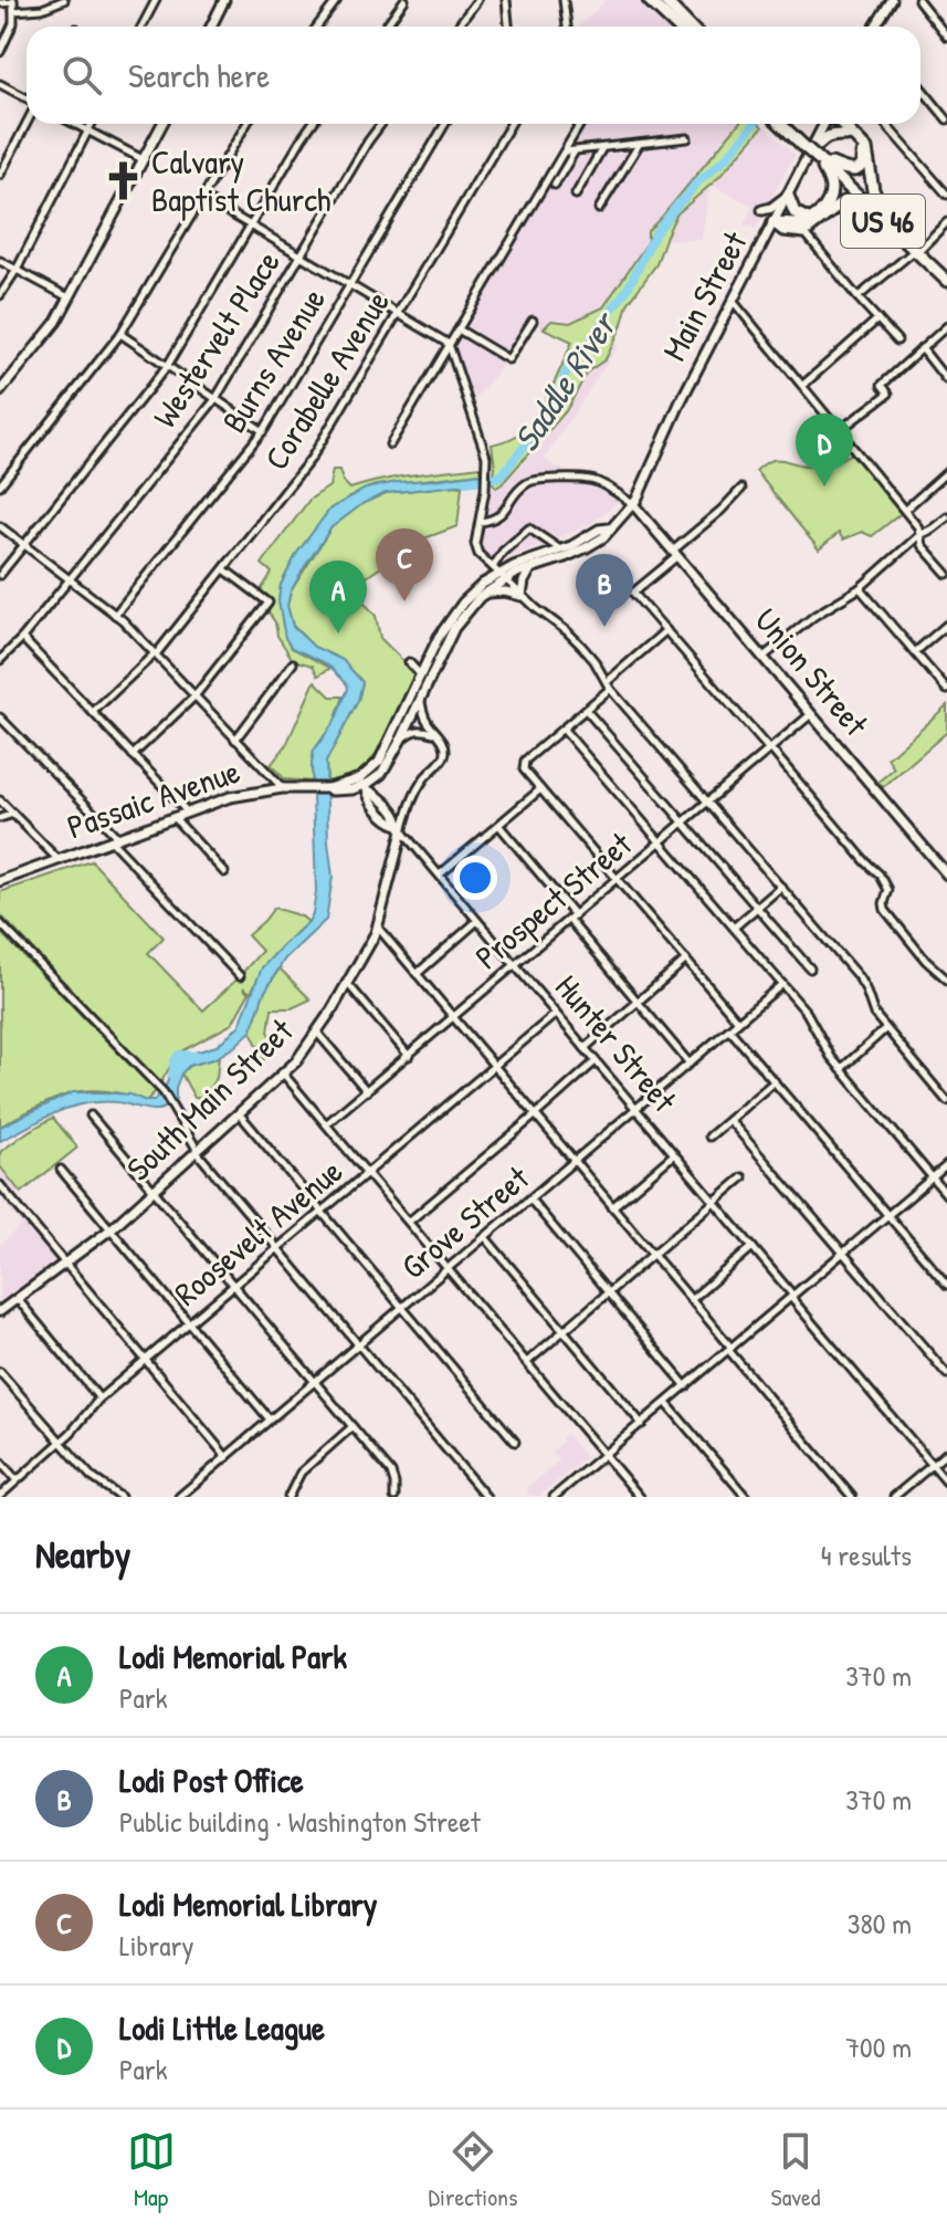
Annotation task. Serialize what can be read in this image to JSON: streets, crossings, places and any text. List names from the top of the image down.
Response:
{
  "streets": {
    "highway": ["US 46"],
    "street": [
      "Main Street",
      "Westervelt Place",
      "Burns Avenue",
      "Corabelle Avenue",
      "Union Street",
      "Passaic Avenue",
      "Prospect Street",
      "Hunter Street",
      "South Main Street",
      "Grove Street",
      "Roosevelt Avenue"
    ]
  },
  "crossings": [
    ["US 46", "Main Street"],
    ["Main Street", "Union Street"],
    ["Union Street", "Prospect Street"],
    ["Passaic Avenue", "Hunter Street"],
    ["Prospect Street", "Hunter Street"],
    ["Hunter Street", "South Main Street"],
    ["Hunter Street", "Grove Street"],
    ["Hunter Street", "Roosevelt Avenue"]
  ],
  "water": ["Saddle River"],
  "places": {
    "church": ["Calvary Baptist Church"]
  },
  "page": {
    "search": "Search here",
    "pins": [
      "D",
      "C",
      "B",
      "A"
    ],
    "heading": ["Nearby", "4 results"],
    "list": [
      {
        "mark": "A",
        "name": "Lodi Memorial Park",
        "note": "Park",
        "value": "370 m"
      },
      {
        "mark": "B",
        "name": "Lodi Post Office",
        "note": "Public building · Washington Street",
        "value": "370 m"
      },
      {
        "mark": "C",
        "name": "Lodi Memorial Library",
        "note": "Library",
        "value": "380 m"
      },
      {
        "mark": "D",
        "name": "Lodi Little League",
        "note": "Park",
        "value": "700 m"
      }
    ],
    "nav": ["Map", "Directions", "Saved"]
  }
}
